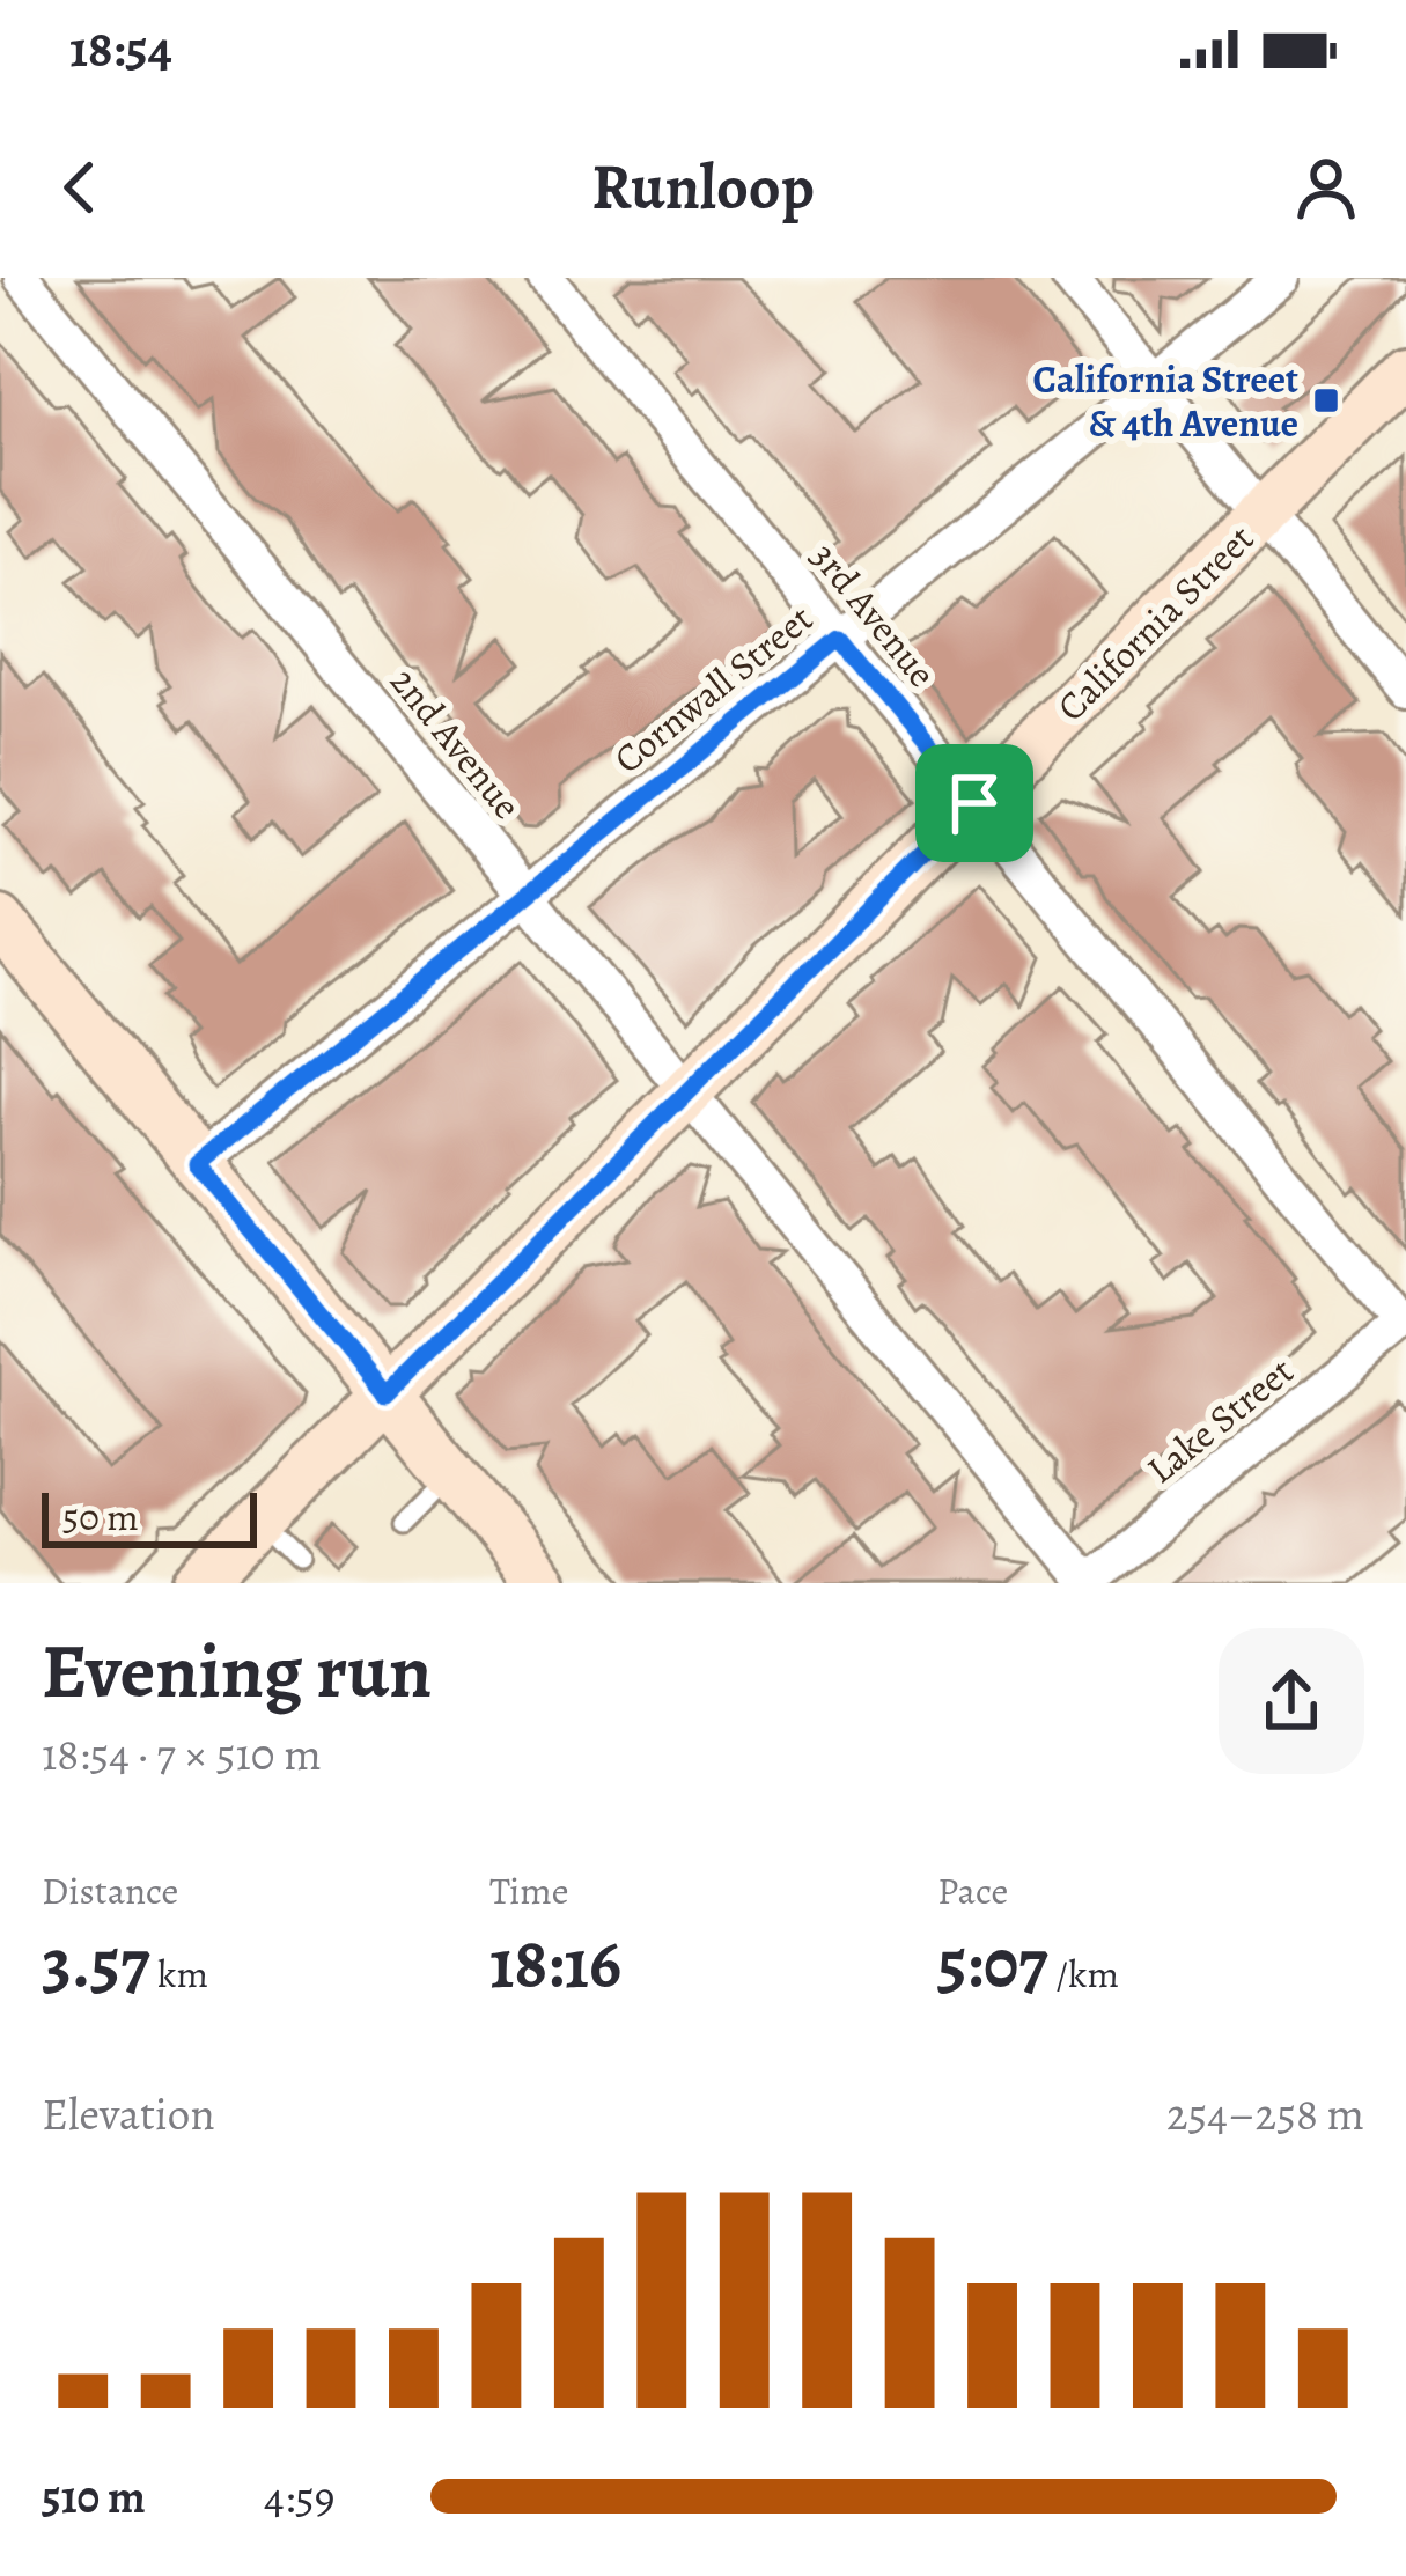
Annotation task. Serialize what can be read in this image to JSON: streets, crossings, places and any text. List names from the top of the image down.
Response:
{
  "streets": {
    "main road": ["California Street"],
    "street": [
      "3rd Avenue",
      "Cornwall Street",
      "2nd Avenue",
      "Lake Street"
    ]
  },
  "crossings": [
    ["3rd Avenue", "California Street"],
    ["3rd Avenue", "Cornwall Street"],
    ["3rd Avenue", "Lake Street"],
    ["California Street", "2nd Avenue"],
    ["Cornwall Street", "2nd Avenue"],
    ["2nd Avenue", "Lake Street"]
  ],
  "places": {
    "transit": ["California Street & 4th Avenue"]
  },
  "scale_bar": "50 m",
  "page": {
    "status": "18:54",
    "header": "Runloop",
    "scale": "50 m",
    "heading": ["Evening run", "18:54 · 7 × 510 m"],
    "stats": [
      ["Distance", "3.57 km"],
      ["Time", "18:16"],
      ["Pace", "5:07 /km"]
    ],
    "chart": ["Elevation", "254–258 m"],
    "list": [
      {
        "name": "510 m",
        "note": "4:59"
      }
    ]
  }
}
